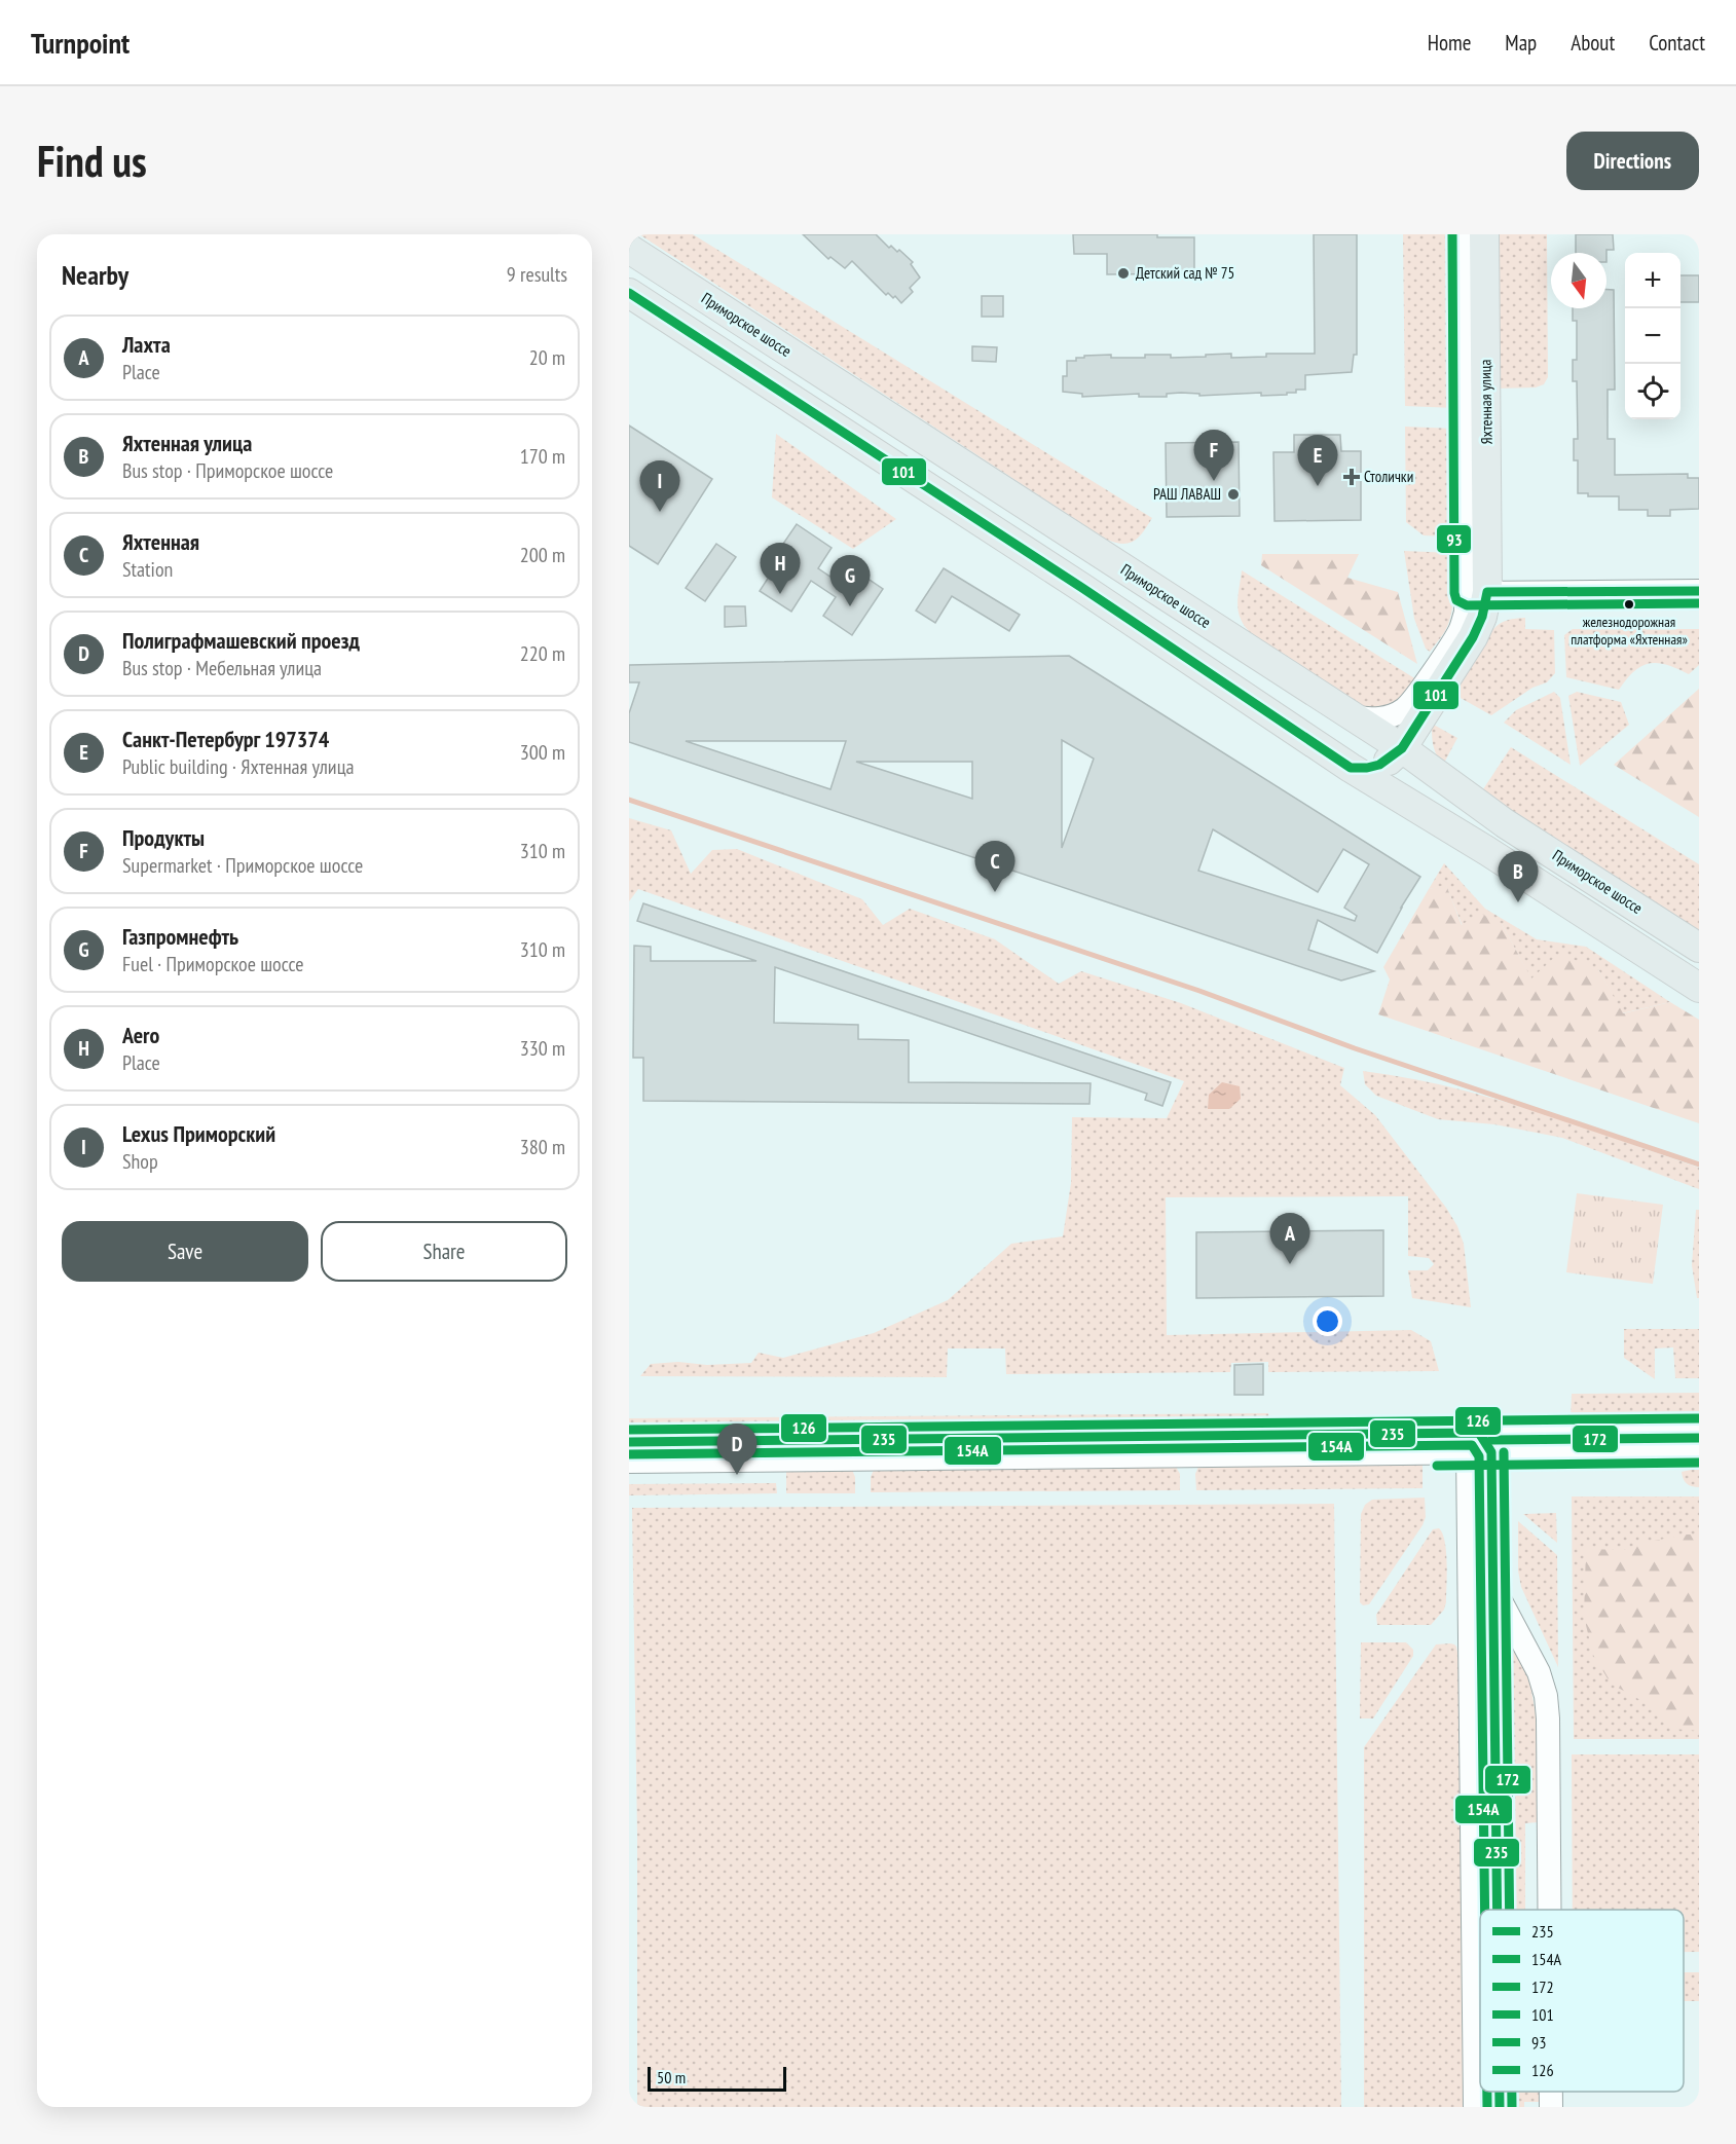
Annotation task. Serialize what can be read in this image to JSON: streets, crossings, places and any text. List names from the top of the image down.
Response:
{
  "streets": {
    "main road": ["Приморское шоссе", "Яхтенная улица"]
  },
  "crossings": [
    ["Приморское шоссе", "Яхтенная улица"]
  ],
  "places": {
    "other": ["Детский сад № 75", "РАШ ЛАВАШ", "железнодорожная платформа «Яхтенная»"],
    "health": ["Столички"]
  },
  "lines": [
    "transit line 93",
    "transit line 101",
    "transit line 126",
    "transit line 235",
    "transit line 172",
    "transit line 154А"
  ],
  "legend": [
    "235",
    "154А",
    "172",
    "101",
    "93",
    "126"
  ],
  "scale_bar": "50 m",
  "north": "bottom",
  "page": {
    "header": "Turnpoint",
    "nav": [
      "Home",
      "Map",
      "About",
      "Contact"
    ],
    "buttons": [
      "Directions",
      ["Save", "Share"]
    ],
    "title": "Find us",
    "heading": ["Nearby", "9 results"],
    "map_buttons": ["+", "−"],
    "list": [
      {
        "mark": "A",
        "name": "Лахта",
        "note": "Place",
        "value": "20 m"
      },
      {
        "mark": "B",
        "name": "Яхтенная улица",
        "note": "Bus stop · Приморское шоссе",
        "value": "170 m"
      },
      {
        "mark": "C",
        "name": "Яхтенная",
        "note": "Station",
        "value": "200 m"
      },
      {
        "mark": "D",
        "name": "Полиграфмашевский проезд",
        "note": "Bus stop · Мебельная улица",
        "value": "220 m"
      },
      {
        "mark": "E",
        "name": "Санкт-Петербург 197374",
        "note": "Public building · Яхтенная улица",
        "value": "300 m"
      },
      {
        "mark": "F",
        "name": "Продукты",
        "note": "Supermarket · Приморское шоссе",
        "value": "310 m"
      },
      {
        "mark": "G",
        "name": "Газпромнефть",
        "note": "Fuel · Приморское шоссе",
        "value": "310 m"
      },
      {
        "mark": "H",
        "name": "Aero",
        "note": "Place",
        "value": "330 m"
      },
      {
        "mark": "I",
        "name": "Lexus Приморский",
        "note": "Shop",
        "value": "380 m"
      }
    ],
    "pins": [
      "F",
      "E",
      "I",
      "H",
      "G",
      "C",
      "B",
      "A",
      "D"
    ],
    "scale": "50 m"
  }
}
